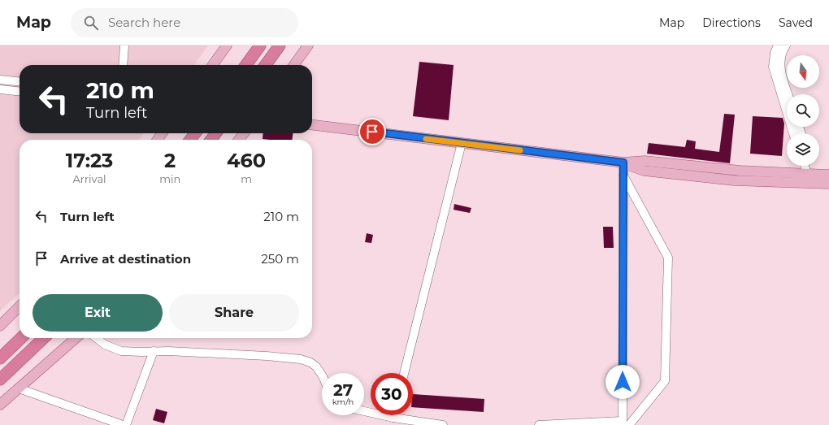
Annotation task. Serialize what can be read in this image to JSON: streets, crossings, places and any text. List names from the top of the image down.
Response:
{
  "north": "bottom",
  "page": {
    "header": "Map",
    "search": "Search here",
    "nav": ["Map", "Directions", "Saved"],
    "turn": ["210 m", "Turn left"],
    "eta": [
      "17:23",
      "Arrival",
      "2",
      "min",
      "460",
      "m"
    ],
    "list": [
      {
        "name": "Turn left",
        "value": "210 m"
      },
      {
        "name": "Arrive at destination",
        "value": "250 m"
      }
    ],
    "buttons": ["Exit", "Share"],
    "speed": "27 km/h",
    "limit": "30"
  }
}
